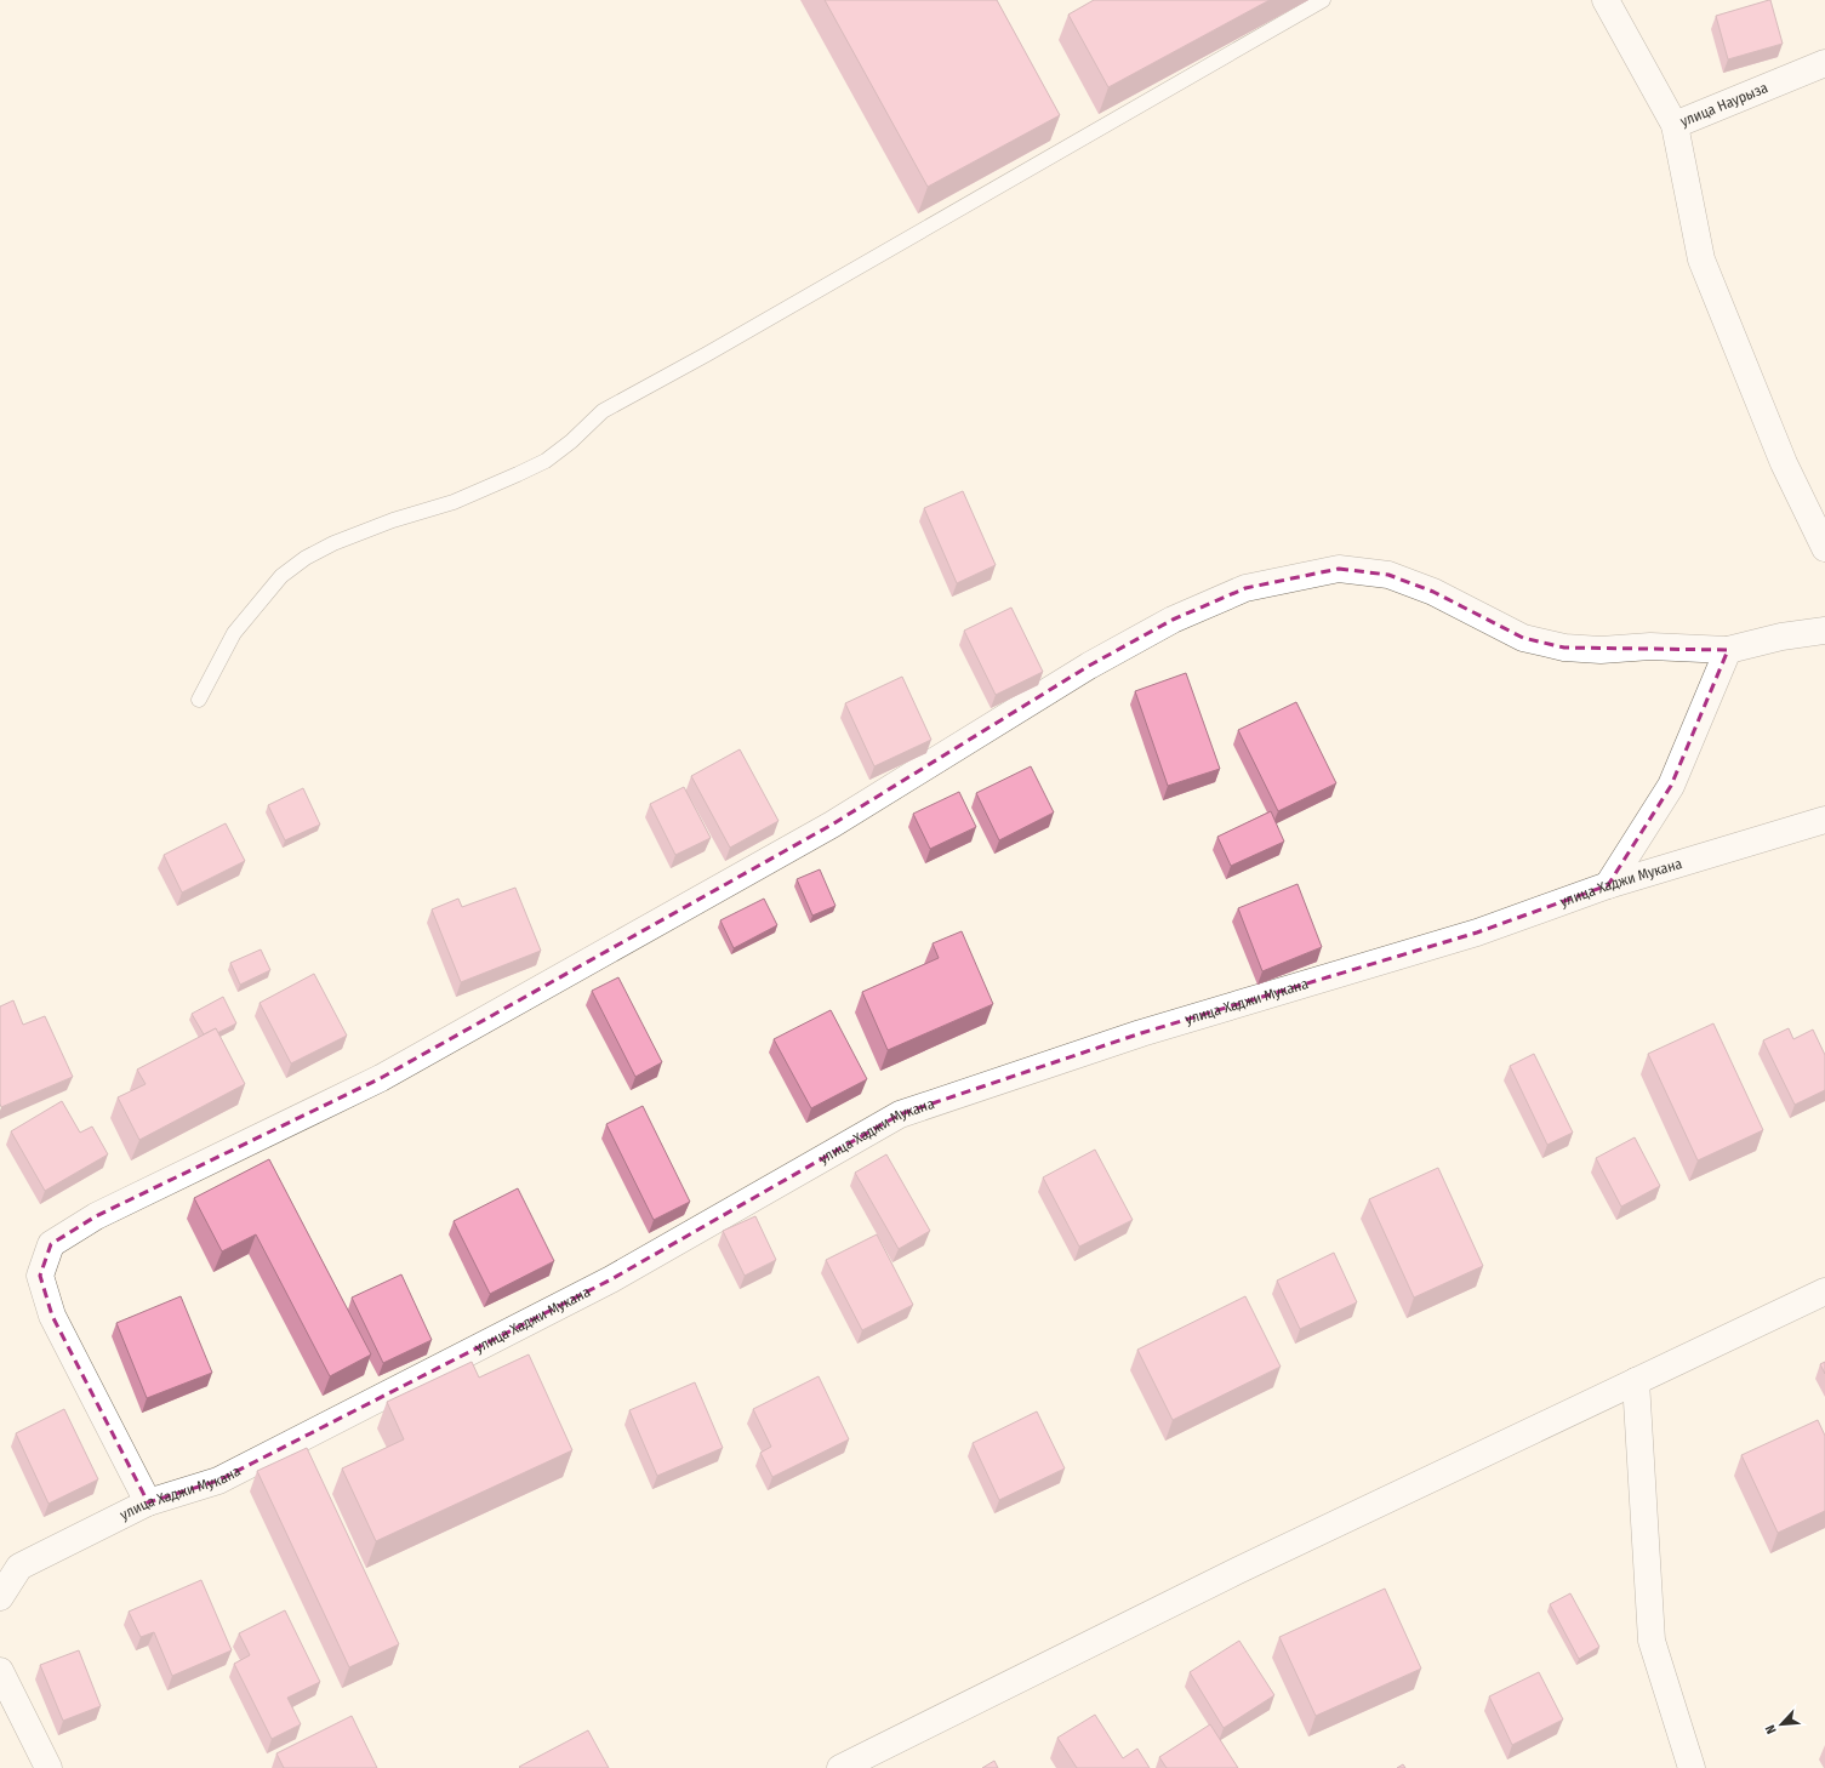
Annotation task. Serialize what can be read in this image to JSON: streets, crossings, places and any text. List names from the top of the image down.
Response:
{
  "streets": {
    "street": ["улица Наурыза", "улица Хаджи Мукана"]
  },
  "north": "bottom left"
}
